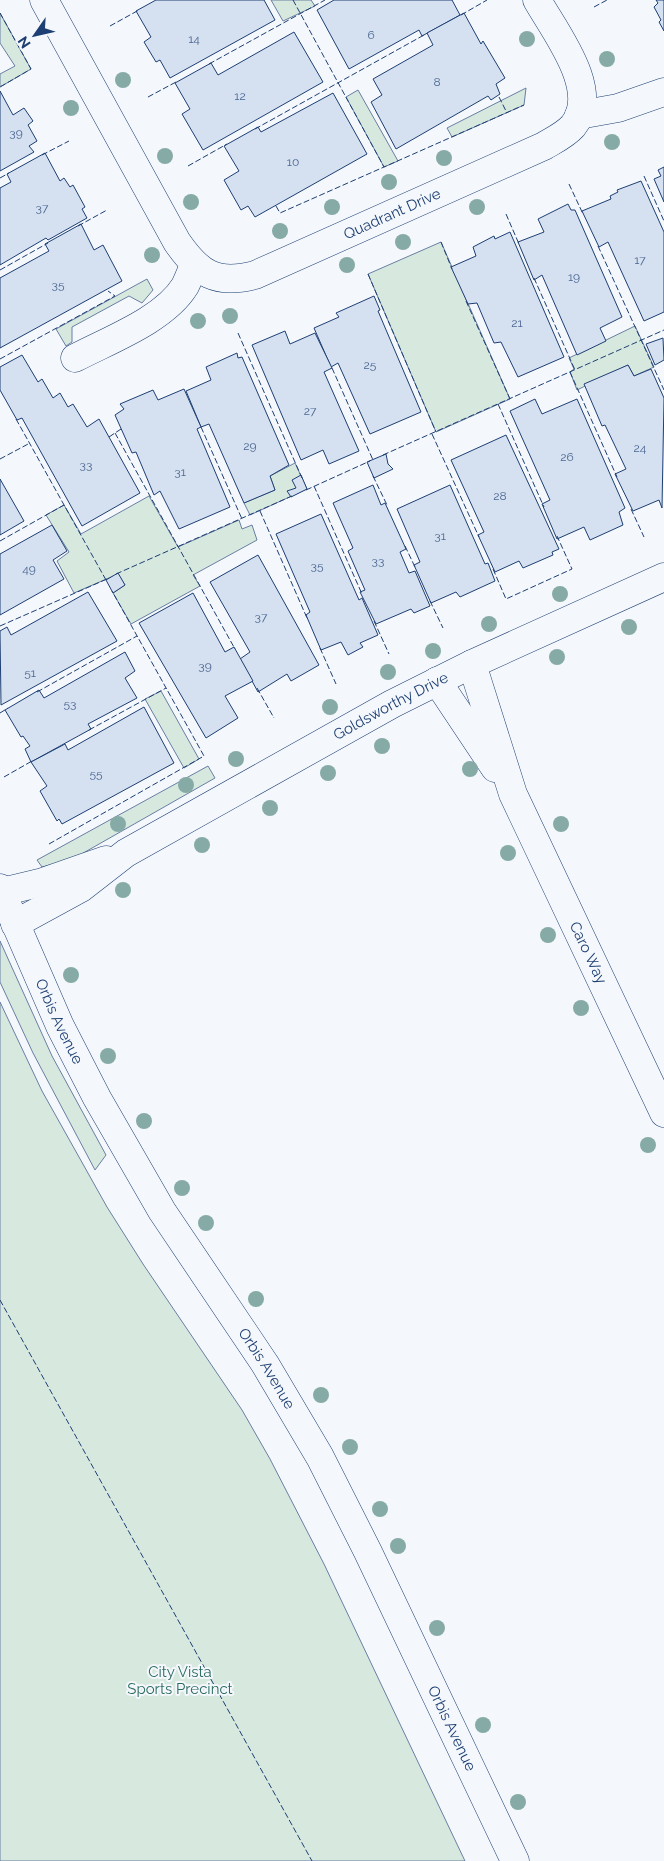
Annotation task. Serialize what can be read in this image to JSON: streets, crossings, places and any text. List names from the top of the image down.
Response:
{
  "streets": {
    "street": [
      "Quadrant Drive",
      "Goldsworthy Drive",
      "Caro Way",
      "Orbis Avenue"
    ]
  },
  "crossings": [
    ["Goldsworthy Drive", "Caro Way"],
    ["Goldsworthy Drive", "Orbis Avenue"]
  ],
  "parks": ["City Vista Sports Precinct"],
  "house_numbers": [
    "6",
    "14",
    "8",
    "12",
    "39",
    "10",
    "37",
    "17",
    "19",
    "35",
    "21",
    "25",
    "27",
    "29",
    "24",
    "26",
    "33",
    "31",
    "28",
    "31",
    "33",
    "35",
    "49",
    "37",
    "39",
    "51",
    "53",
    "55"
  ],
  "north": "bottom left"
}
